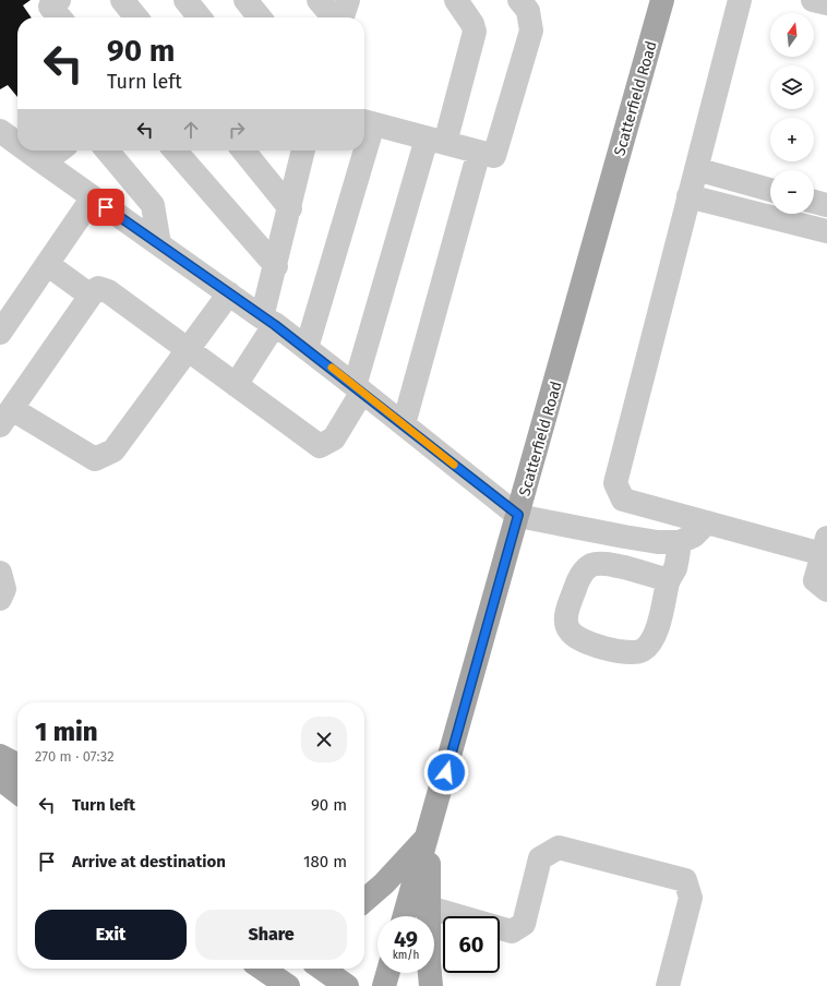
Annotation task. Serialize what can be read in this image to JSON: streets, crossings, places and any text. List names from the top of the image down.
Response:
{
  "streets": {
    "main road": ["Scatterfield Road"]
  },
  "north": "top",
  "page": {
    "map_buttons": ["+", "−"],
    "turn": ["90 m", "Turn left"],
    "heading": ["1 min", "270 m · 07:32"],
    "list": [
      {
        "name": "Turn left",
        "value": "90 m"
      },
      {
        "name": "Arrive at destination",
        "value": "180 m"
      }
    ],
    "buttons": ["Exit", "Share"],
    "speed": "49 km/h",
    "limit": "60"
  }
}
